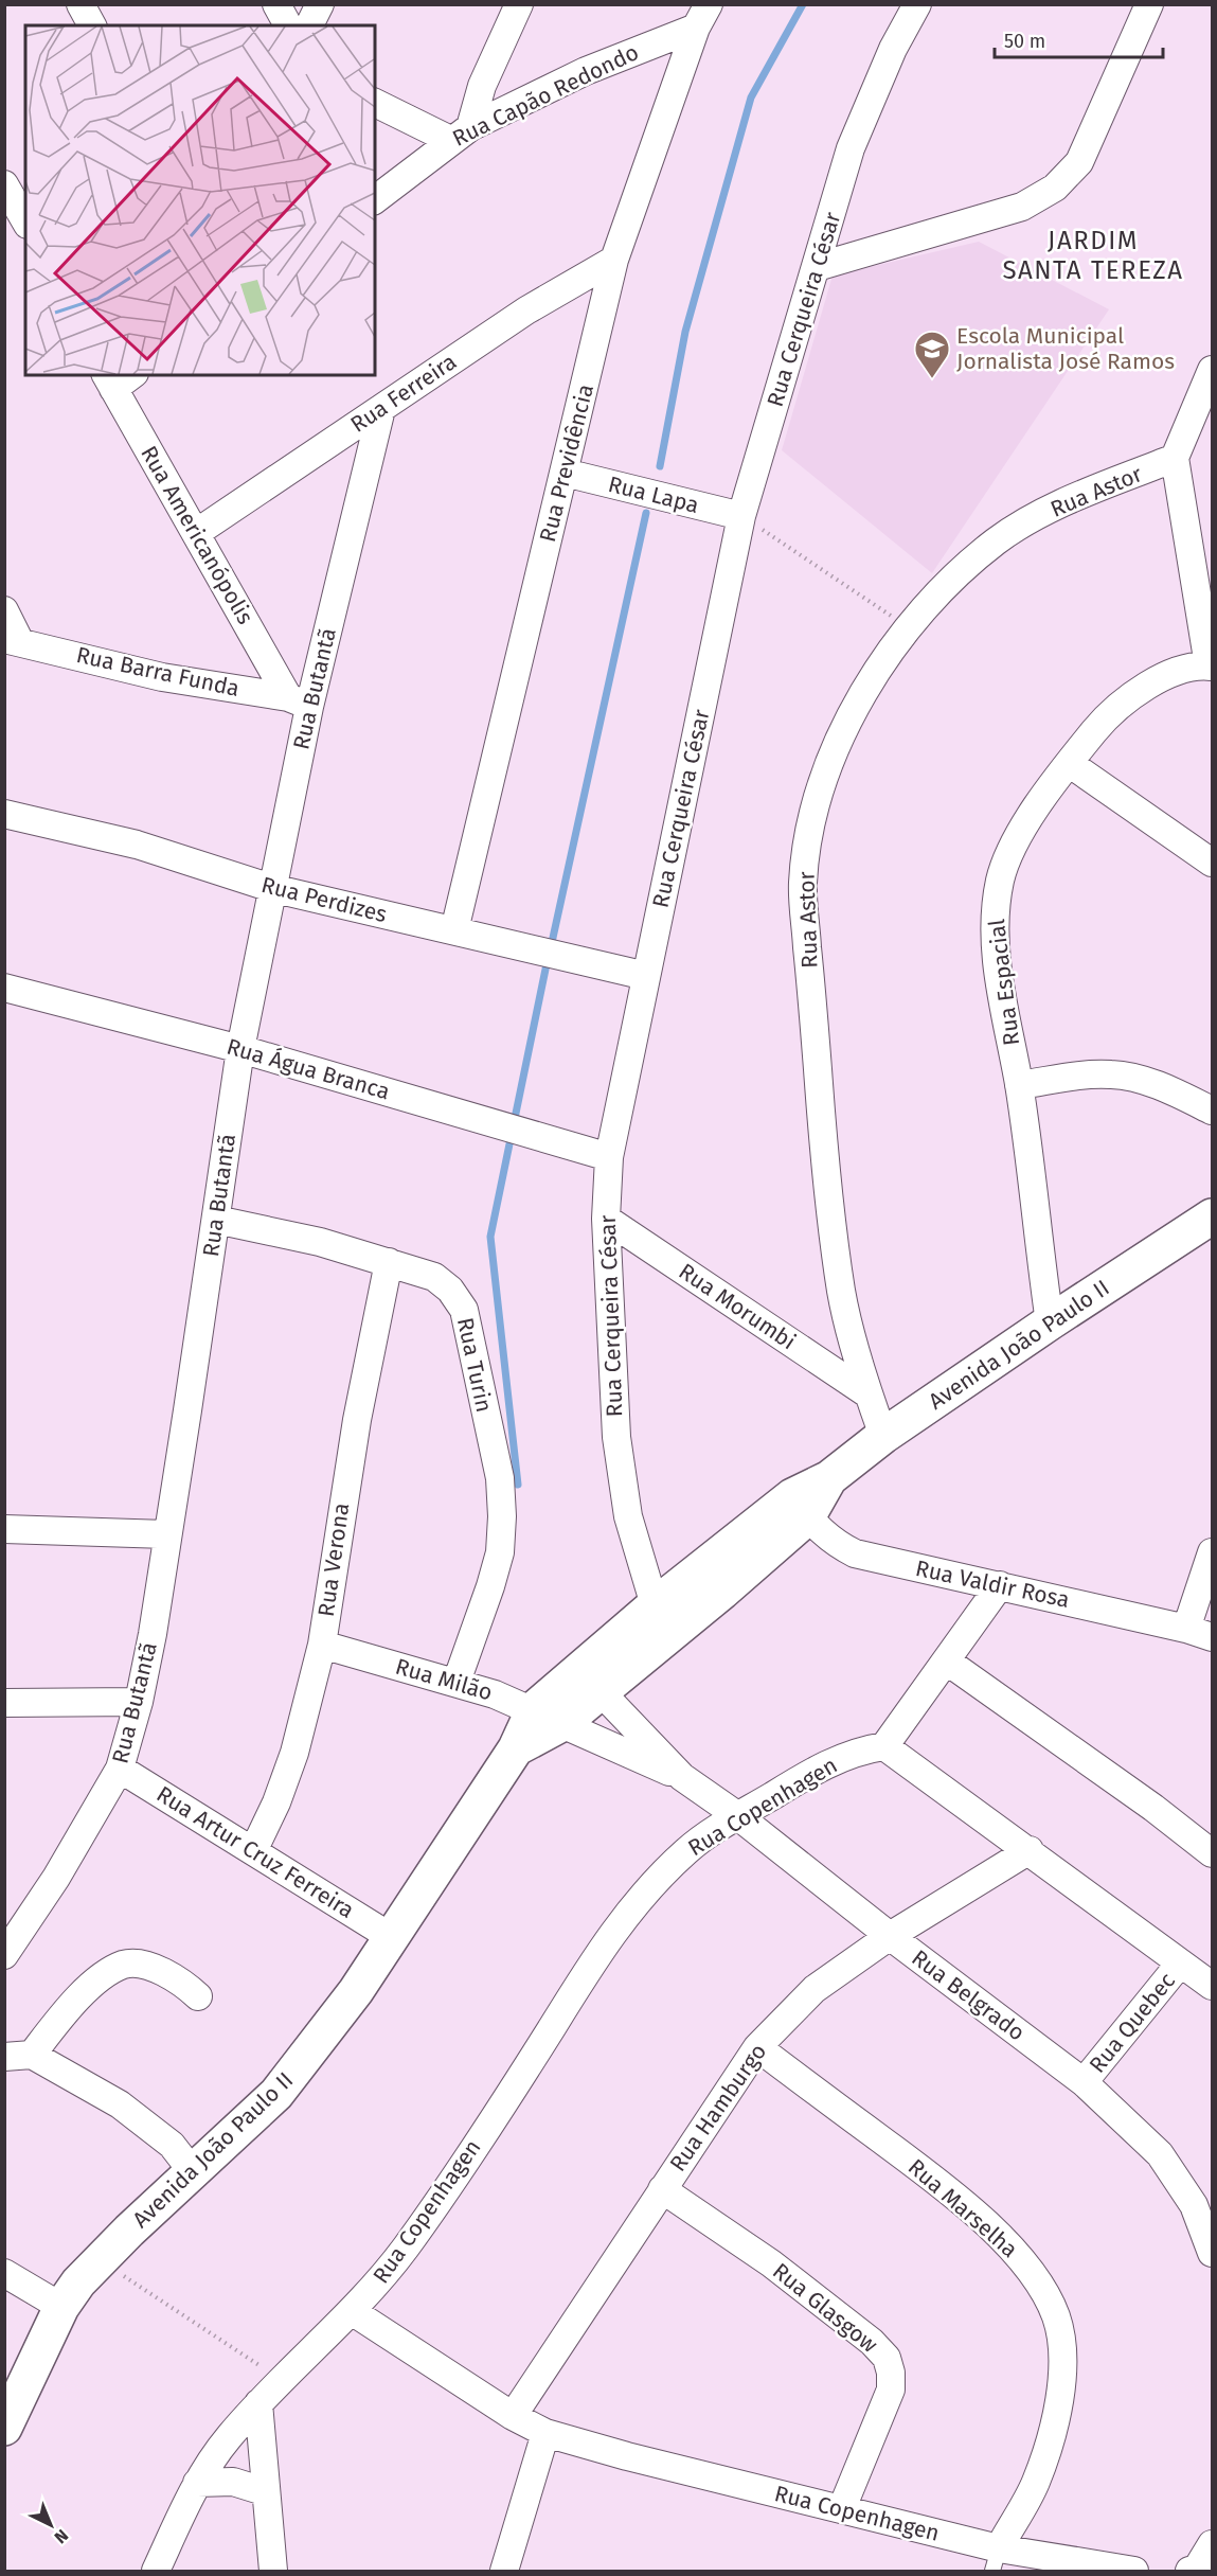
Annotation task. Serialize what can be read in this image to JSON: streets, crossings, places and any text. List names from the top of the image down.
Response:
{
  "streets": {
    "main road": ["Avenida João Paulo II"],
    "street": [
      "Rua Capão Redondo",
      "Rua Cerqueira César",
      "Rua Ferreira",
      "Rua Previdência",
      "Rua Astor",
      "Rua Lapa",
      "Rua Americanópolis",
      "Rua Barra Funda",
      "Rua Butantã",
      "Rua Perdizes",
      "Rua Espacial",
      "Rua Água Branca",
      "Rua Morumbi",
      "Rua Turin",
      "Rua Verona",
      "Rua Valdir Rosa",
      "Rua Milão",
      "Rua Copenhagen",
      "Rua Artur Cruz Ferreira",
      "Rua Belgrado",
      "Rua Quebec",
      "Rua Hamburgo",
      "Rua Marselha",
      "Rua Glasgow"
    ]
  },
  "crossings": [
    ["Rua Capão Redondo", "Rua Previdência"],
    ["Rua Cerqueira César", "Rua Lapa"],
    ["Rua Cerqueira César", "Rua Perdizes"],
    ["Rua Cerqueira César", "Rua Água Branca"],
    ["Rua Cerqueira César", "Rua Morumbi"],
    ["Rua Cerqueira César", "Avenida João Paulo II"],
    ["Rua Ferreira", "Rua Previdência"],
    ["Rua Ferreira", "Rua Americanópolis"],
    ["Rua Ferreira", "Rua Butantã"],
    ["Rua Previdência", "Rua Lapa"],
    ["Rua Previdência", "Rua Perdizes"],
    ["Rua Astor", "Rua Morumbi"],
    ["Rua Astor", "Avenida João Paulo II"],
    ["Rua Americanópolis", "Rua Barra Funda"],
    ["Rua Americanópolis", "Rua Butantã"],
    ["Rua Barra Funda", "Rua Butantã"],
    ["Rua Butantã", "Rua Perdizes"],
    ["Rua Butantã", "Rua Água Branca"],
    ["Rua Butantã", "Rua Turin"],
    ["Rua Butantã", "Rua Artur Cruz Ferreira"],
    ["Rua Espacial", "Avenida João Paulo II"],
    ["Avenida João Paulo II", "Rua Valdir Rosa"],
    ["Avenida João Paulo II", "Rua Milão"],
    ["Avenida João Paulo II", "Rua Artur Cruz Ferreira"],
    ["Avenida João Paulo II", "Rua Belgrado"],
    ["Rua Turin", "Rua Verona"],
    ["Rua Turin", "Rua Milão"],
    ["Rua Verona", "Rua Milão"],
    ["Rua Verona", "Rua Artur Cruz Ferreira"],
    ["Rua Milão", "Rua Belgrado"],
    ["Rua Copenhagen", "Rua Belgrado"],
    ["Rua Copenhagen", "Rua Hamburgo"],
    ["Rua Copenhagen", "Rua Marselha"],
    ["Rua Copenhagen", "Rua Glasgow"],
    ["Rua Belgrado", "Rua Quebec"],
    ["Rua Belgrado", "Rua Hamburgo"],
    ["Rua Hamburgo", "Rua Marselha"],
    ["Rua Hamburgo", "Rua Glasgow"]
  ],
  "districts": ["JARDIM SANTA TEREZA"],
  "places": {
    "school or university": ["Escola Municipal Jornalista José Ramos"]
  },
  "scale_bar": "50 m",
  "north": "bottom right"
}
